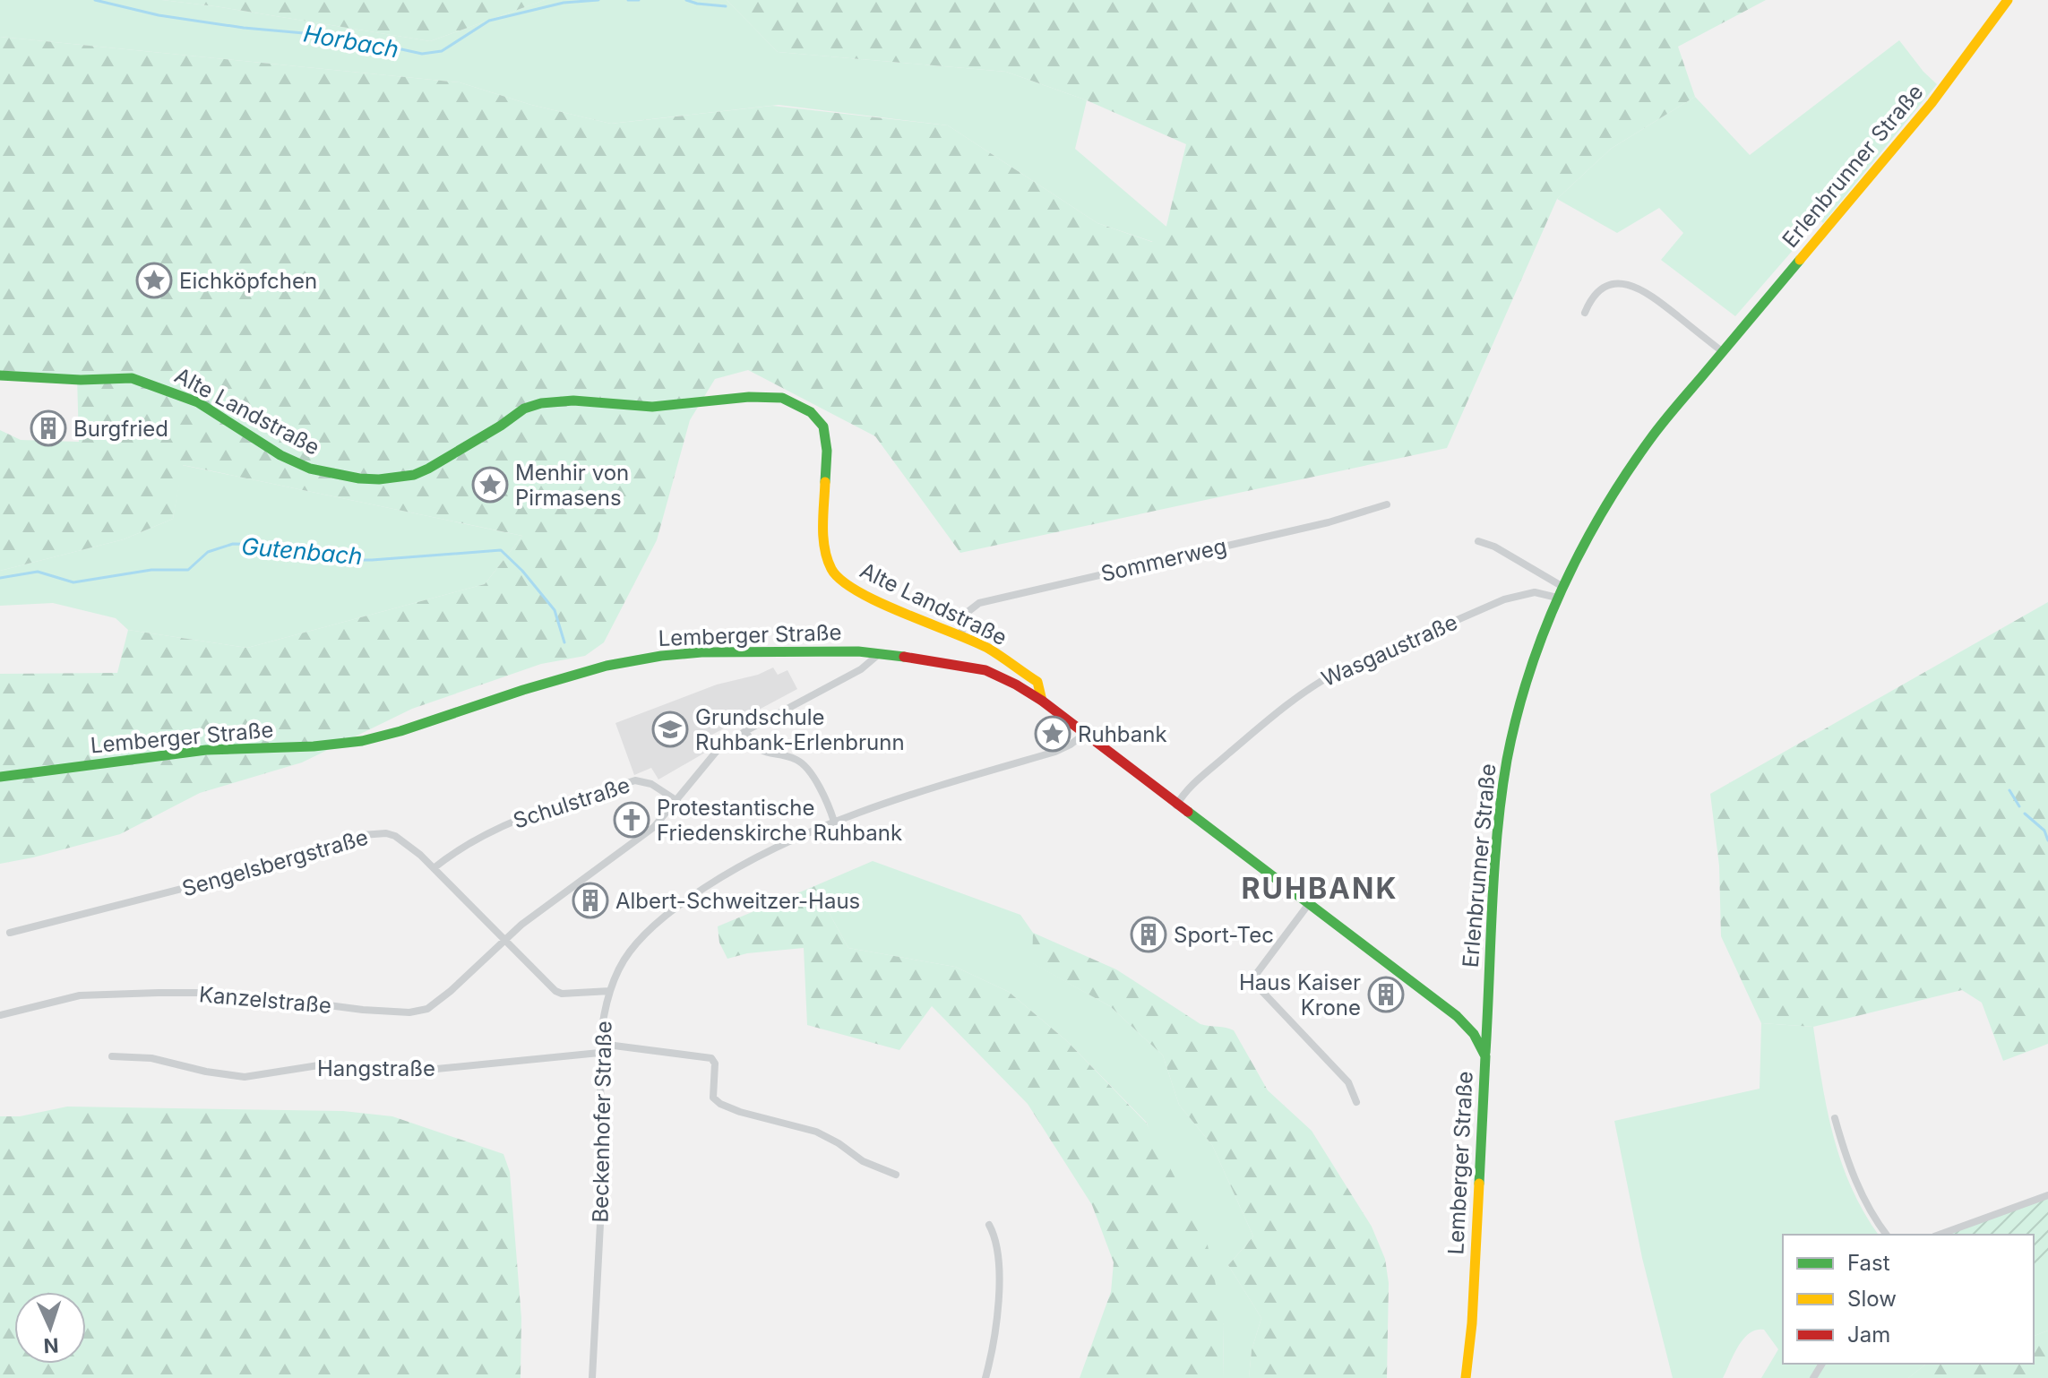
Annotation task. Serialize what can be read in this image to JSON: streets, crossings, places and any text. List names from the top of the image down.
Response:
{
  "streets": {
    "street": [
      "Erlenbrunner Straße",
      "Alte Landstraße",
      "Sommerweg",
      "Lemberger Straße",
      "Wasgaustraße",
      "Schulstraße",
      "Sengelsbergstraße",
      "Kanzelstraße",
      "Hangstraße",
      "Beckenhofer Straße"
    ]
  },
  "crossings": [
    ["Erlenbrunner Straße", "Lemberger Straße"],
    ["Erlenbrunner Straße", "Wasgaustraße"],
    ["Alte Landstraße", "Sommerweg"],
    ["Alte Landstraße", "Lemberger Straße"],
    ["Lemberger Straße", "Wasgaustraße"],
    ["Lemberger Straße", "Beckenhofer Straße"],
    ["Schulstraße", "Sengelsbergstraße"],
    ["Schulstraße", "Kanzelstraße"],
    ["Sengelsbergstraße", "Kanzelstraße"],
    ["Sengelsbergstraße", "Beckenhofer Straße"],
    ["Hangstraße", "Beckenhofer Straße"]
  ],
  "districts": ["RUHBANK"],
  "water": ["Horbach", "Gutenbach"],
  "places": {
    "place": ["Eichköpfchen", "Menhir von Pirmasens", "Ruhbank"],
    "building": [
      "Burgfried",
      "Albert-Schweitzer-Haus",
      "Sport-Tec",
      "Haus Kaiser Krone"
    ],
    "school or university": ["Grundschule Ruhbank-Erlenbrunn"],
    "church": ["Protestantische Friedenskirche Ruhbank"]
  },
  "legend": ["Fast", "Slow", "Jam"],
  "north": "bottom"
}
